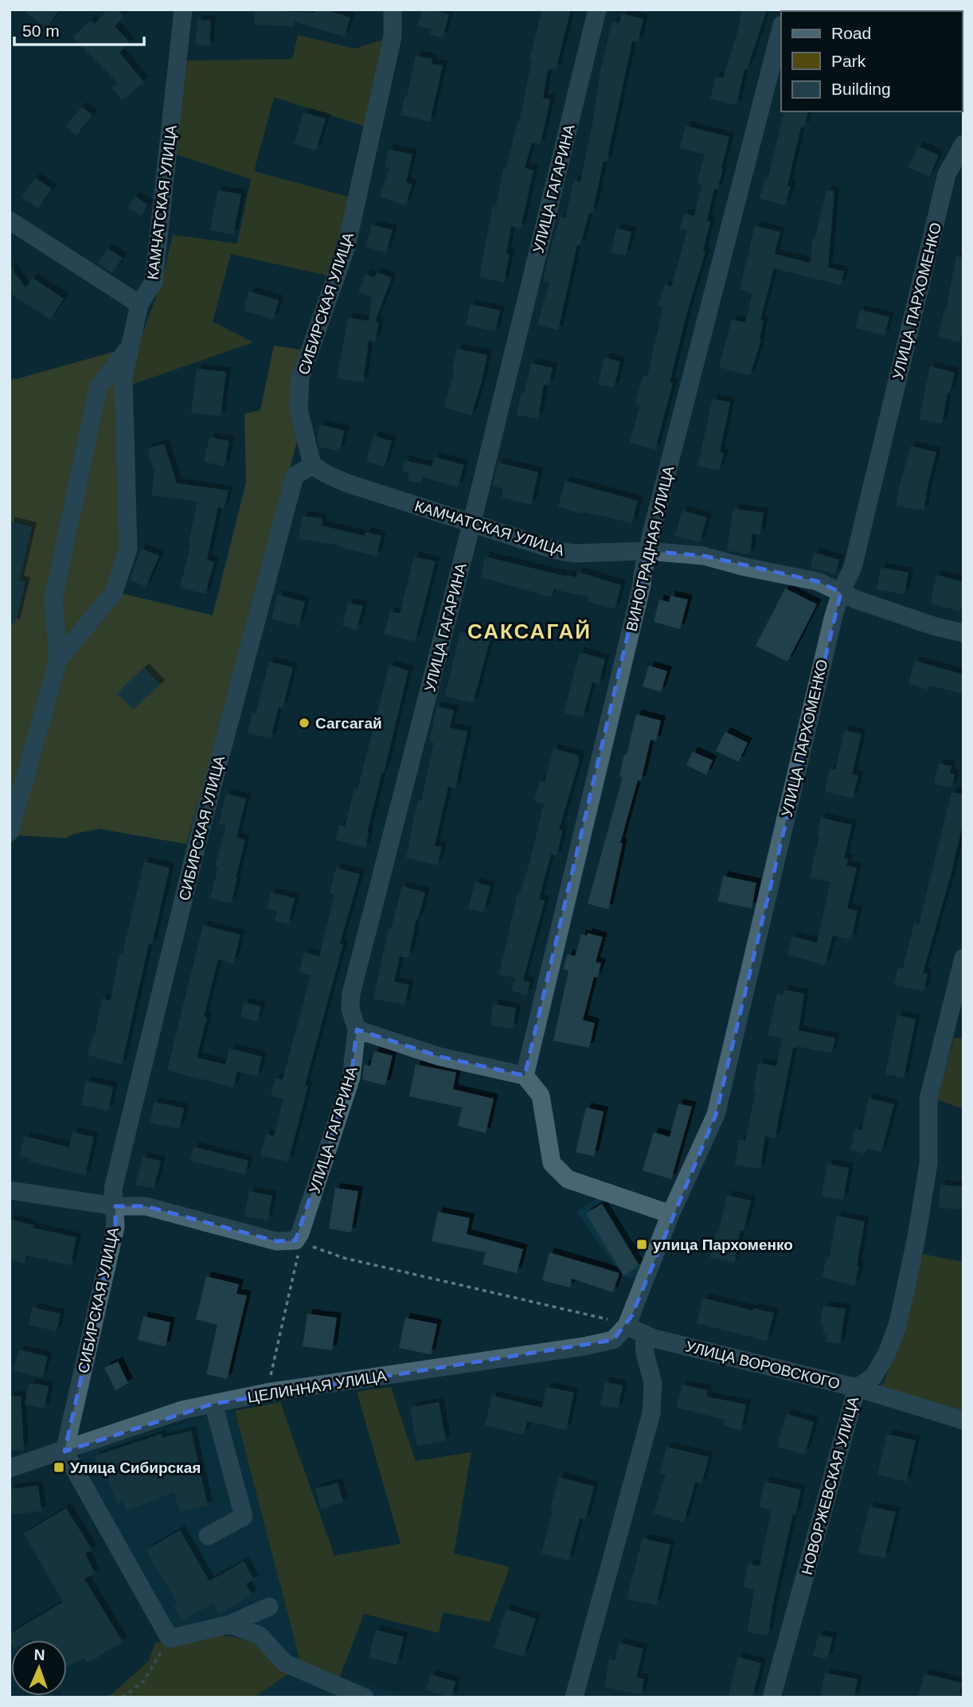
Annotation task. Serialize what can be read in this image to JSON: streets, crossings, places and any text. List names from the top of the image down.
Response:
{
  "streets": {
    "street": [
      "УЛИЦА ГАГАРИНА",
      "КАМЧАТСКАЯ УЛИЦА",
      "УЛИЦА ПАРХОМЕНКО",
      "СИБИРСКАЯ УЛИЦА",
      "ВИНОГРАДНАЯ УЛИЦА",
      "УЛИЦА ВОРОВСКОГО",
      "ЦЕЛИННАЯ УЛИЦА",
      "НОВОРЖЕВСКАЯ УЛИЦА"
    ]
  },
  "crossings": [
    ["УЛИЦА ГАГАРИНА", "КАМЧАТСКАЯ УЛИЦА"],
    ["КАМЧАТСКАЯ УЛИЦА", "УЛИЦА ПАРХОМЕНКО"],
    ["КАМЧАТСКАЯ УЛИЦА", "СИБИРСКАЯ УЛИЦА"],
    ["КАМЧАТСКАЯ УЛИЦА", "ВИНОГРАДНАЯ УЛИЦА"],
    ["УЛИЦА ПАРХОМЕНКО", "УЛИЦА ВОРОВСКОГО"],
    ["УЛИЦА ПАРХОМЕНКО", "ЦЕЛИННАЯ УЛИЦА"],
    ["СИБИРСКАЯ УЛИЦА", "ЦЕЛИННАЯ УЛИЦА"],
    ["УЛИЦА ВОРОВСКОГО", "ЦЕЛИННАЯ УЛИЦА"],
    ["УЛИЦА ВОРОВСКОГО", "НОВОРЖЕВСКАЯ УЛИЦА"]
  ],
  "districts": ["САКСАГАЙ"],
  "places": {
    "other": ["Сагсагай"],
    "transit": ["улица Пархоменко", "Улица Сибирская"]
  },
  "legend": ["Road", "Park", "Building"],
  "scale_bar": "50 m",
  "north": "top"
}
